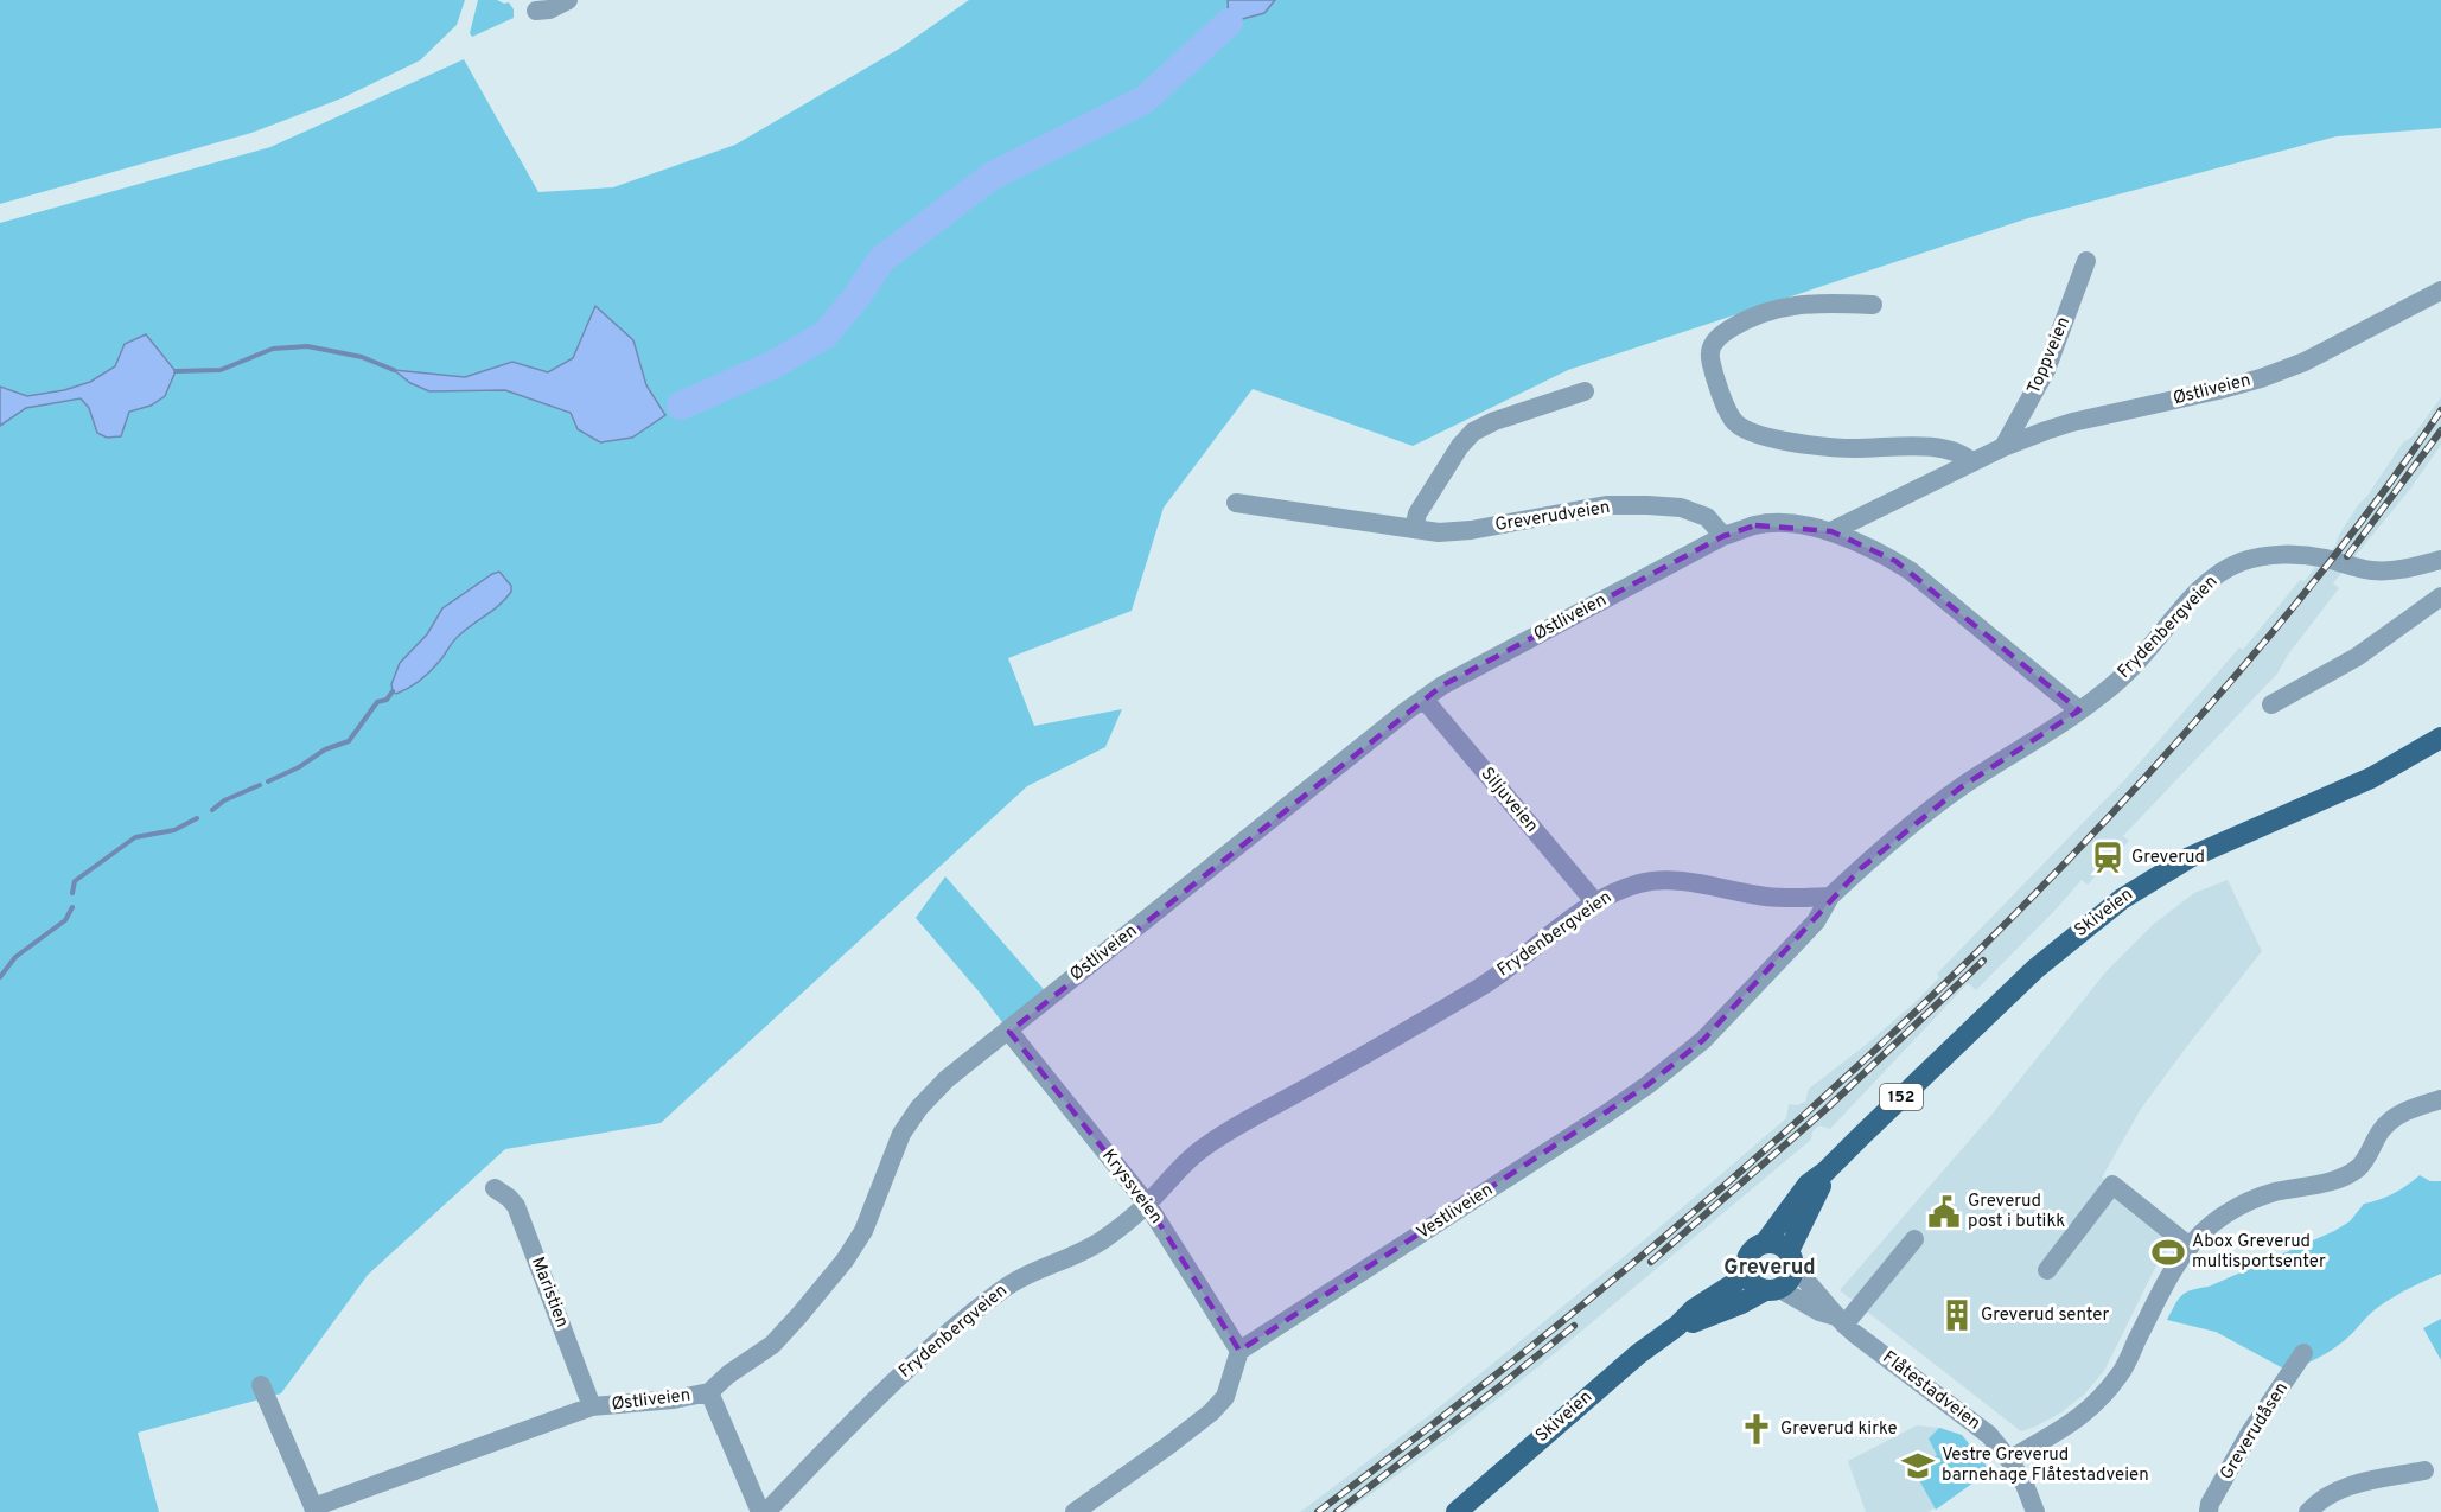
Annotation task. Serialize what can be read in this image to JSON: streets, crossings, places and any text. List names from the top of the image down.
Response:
{
  "streets": {
    "main road": ["Skiveien", "152"],
    "street": [
      "Toppveien",
      "Østliveien",
      "Greverudveien",
      "Frydenbergveien",
      "Siljuveien",
      "Kryssveien",
      "Vestliveien",
      "Maristien",
      "Flåtestadveien",
      "Greverudåsen"
    ]
  },
  "crossings": [
    ["Toppveien", "Østliveien"],
    ["Østliveien", "Greverudveien"],
    ["Østliveien", "Siljuveien"],
    ["Østliveien", "Kryssveien"],
    ["Østliveien", "Maristien"],
    ["Frydenbergveien", "Siljuveien"],
    ["Frydenbergveien", "Kryssveien"],
    ["Frydenbergveien", "Vestliveien"],
    ["Skiveien", "152"],
    ["Skiveien", "Flåtestadveien"],
    ["152", "Flåtestadveien"],
    ["Kryssveien", "Vestliveien"]
  ],
  "districts": ["Greverud"],
  "places": {
    "station": ["Greverud"],
    "public building": ["Greverud post i butikk"],
    "sports": ["Abox Greverud multisportsenter"],
    "building": ["Greverud senter"],
    "church": ["Greverud kirke"],
    "school or university": ["Vestre Greverud barnehage Flåtestadveien"]
  }
}
